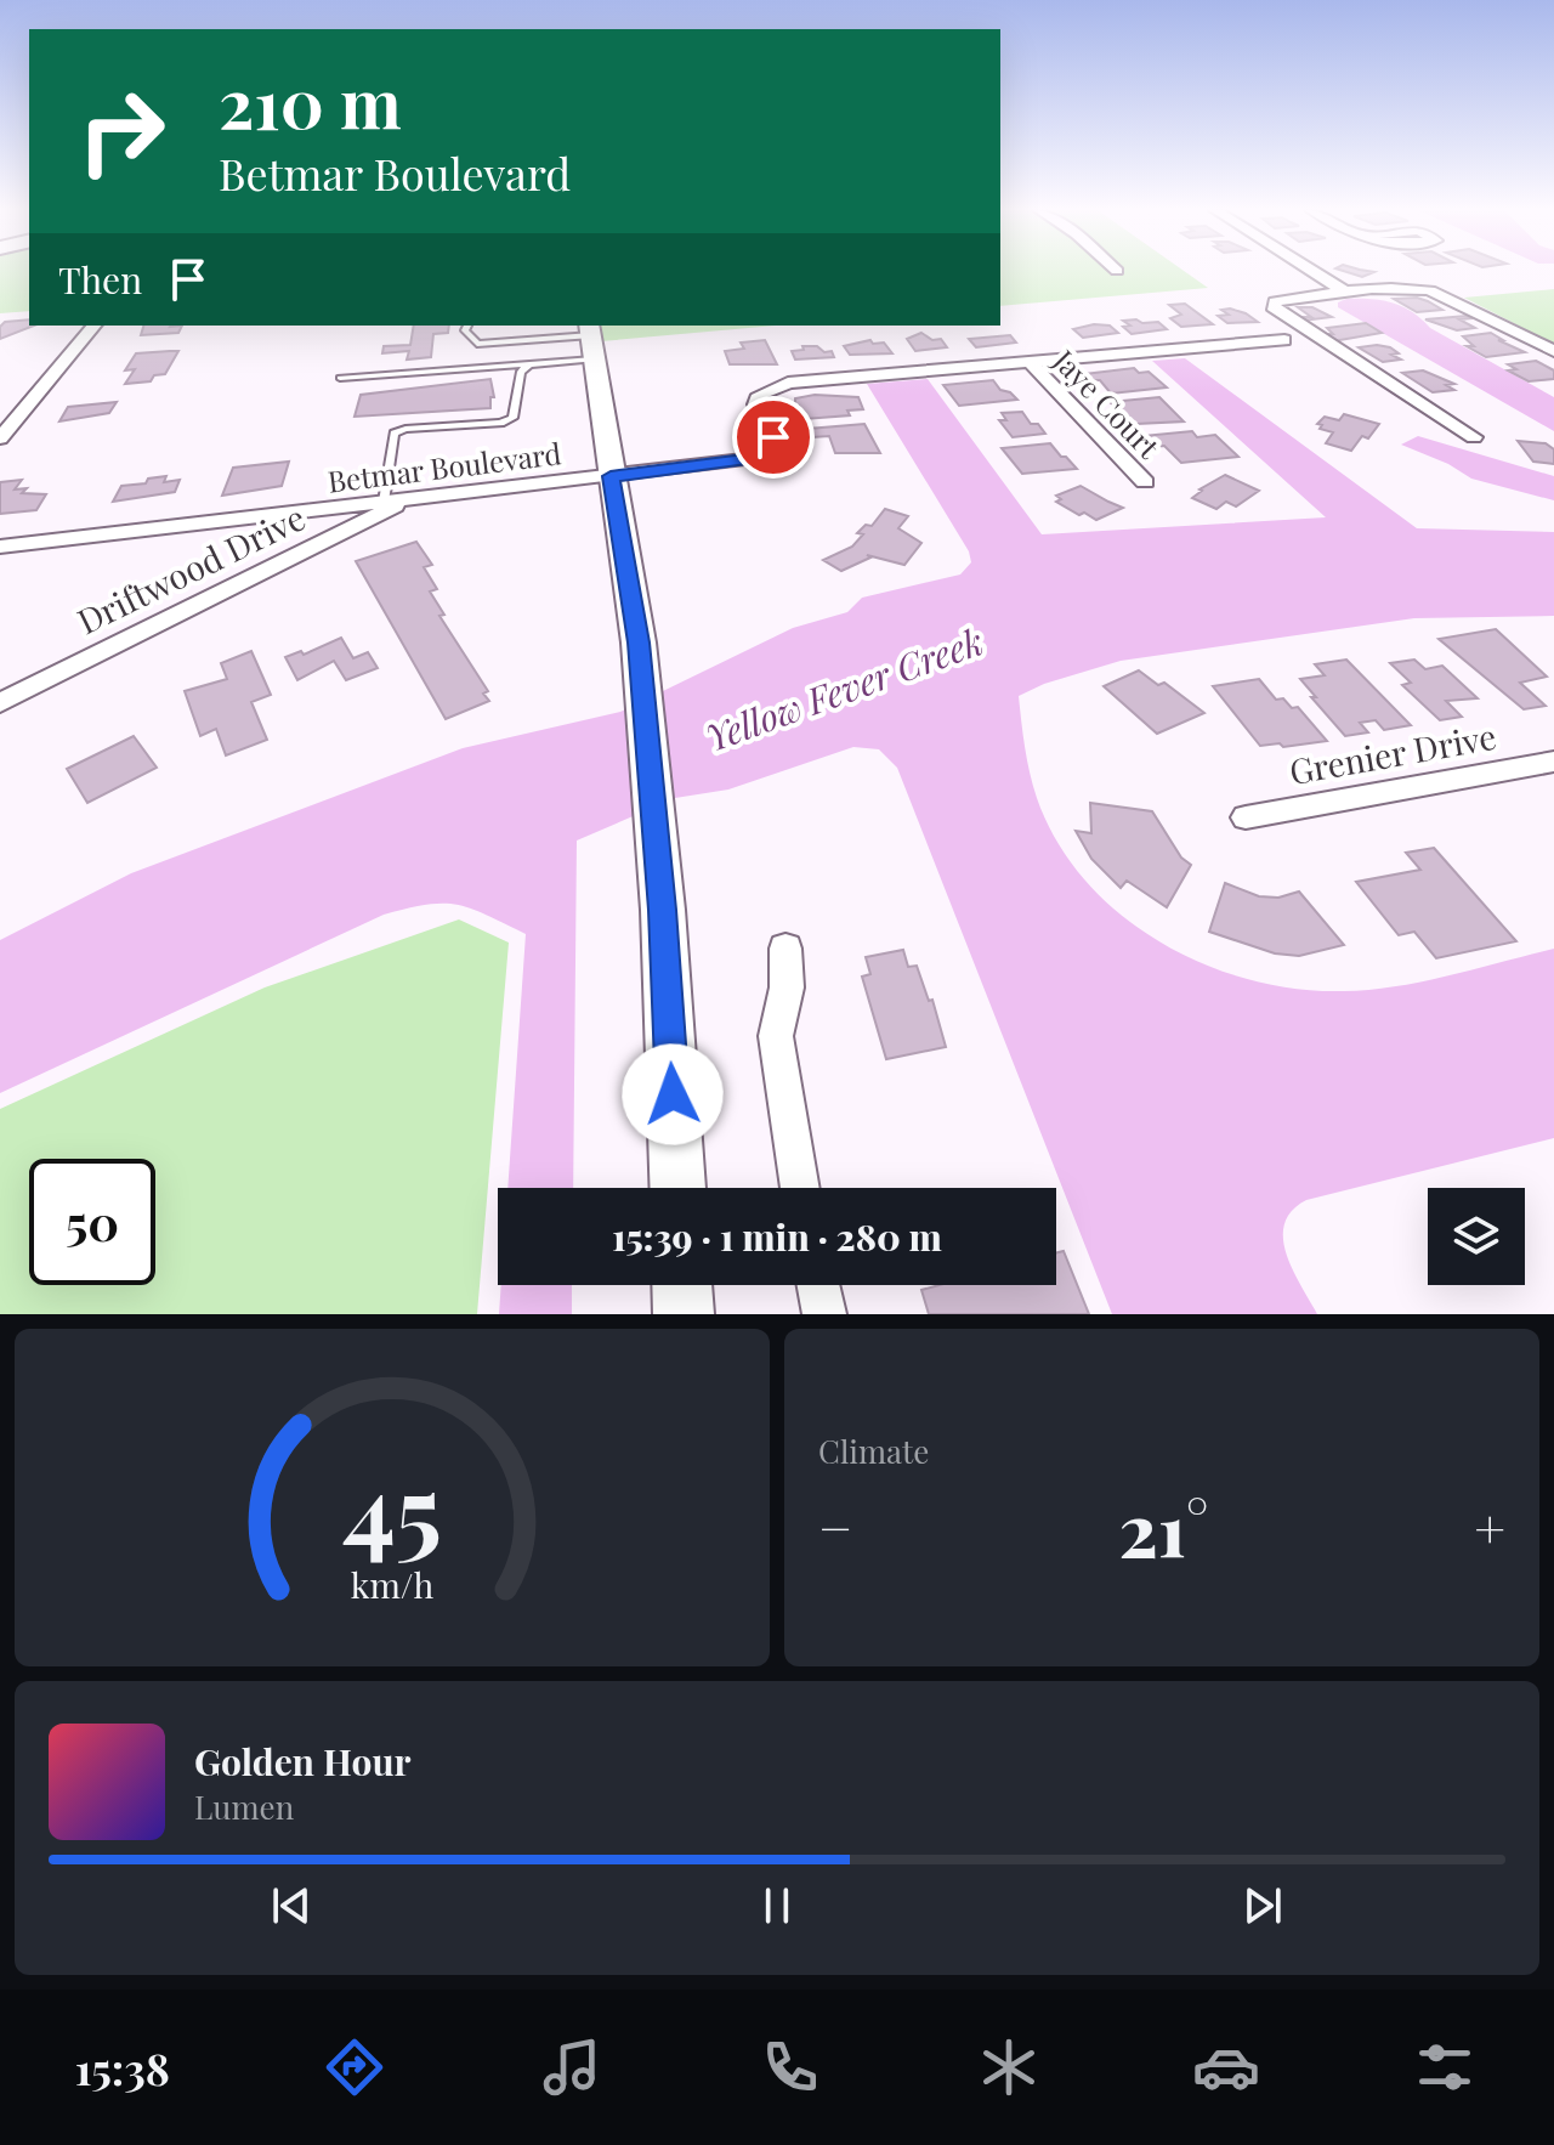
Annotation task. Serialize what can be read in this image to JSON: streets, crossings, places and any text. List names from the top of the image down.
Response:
{
  "streets": {
    "street": [
      "Jaye Court",
      "Betmar Boulevard",
      "Driftwood Drive",
      "Grenier Drive"
    ]
  },
  "crossings": [
    ["Jaye Court", "Betmar Boulevard"],
    ["Betmar Boulevard", "Driftwood Drive"]
  ],
  "water": ["Yellow Fever Creek"],
  "page": {
    "turn": ["210 m", "Betmar Boulevard"],
    "then": "Then",
    "limit": "50",
    "trip": "15:39 · 1 min · 280 m",
    "tile": "Climate",
    "heat": ["−", "21°", "+"],
    "song": ["Golden Hour", "Lumen"],
    "tabs": "15:38",
    "gauge": ["45", "km/h"]
  }
}
